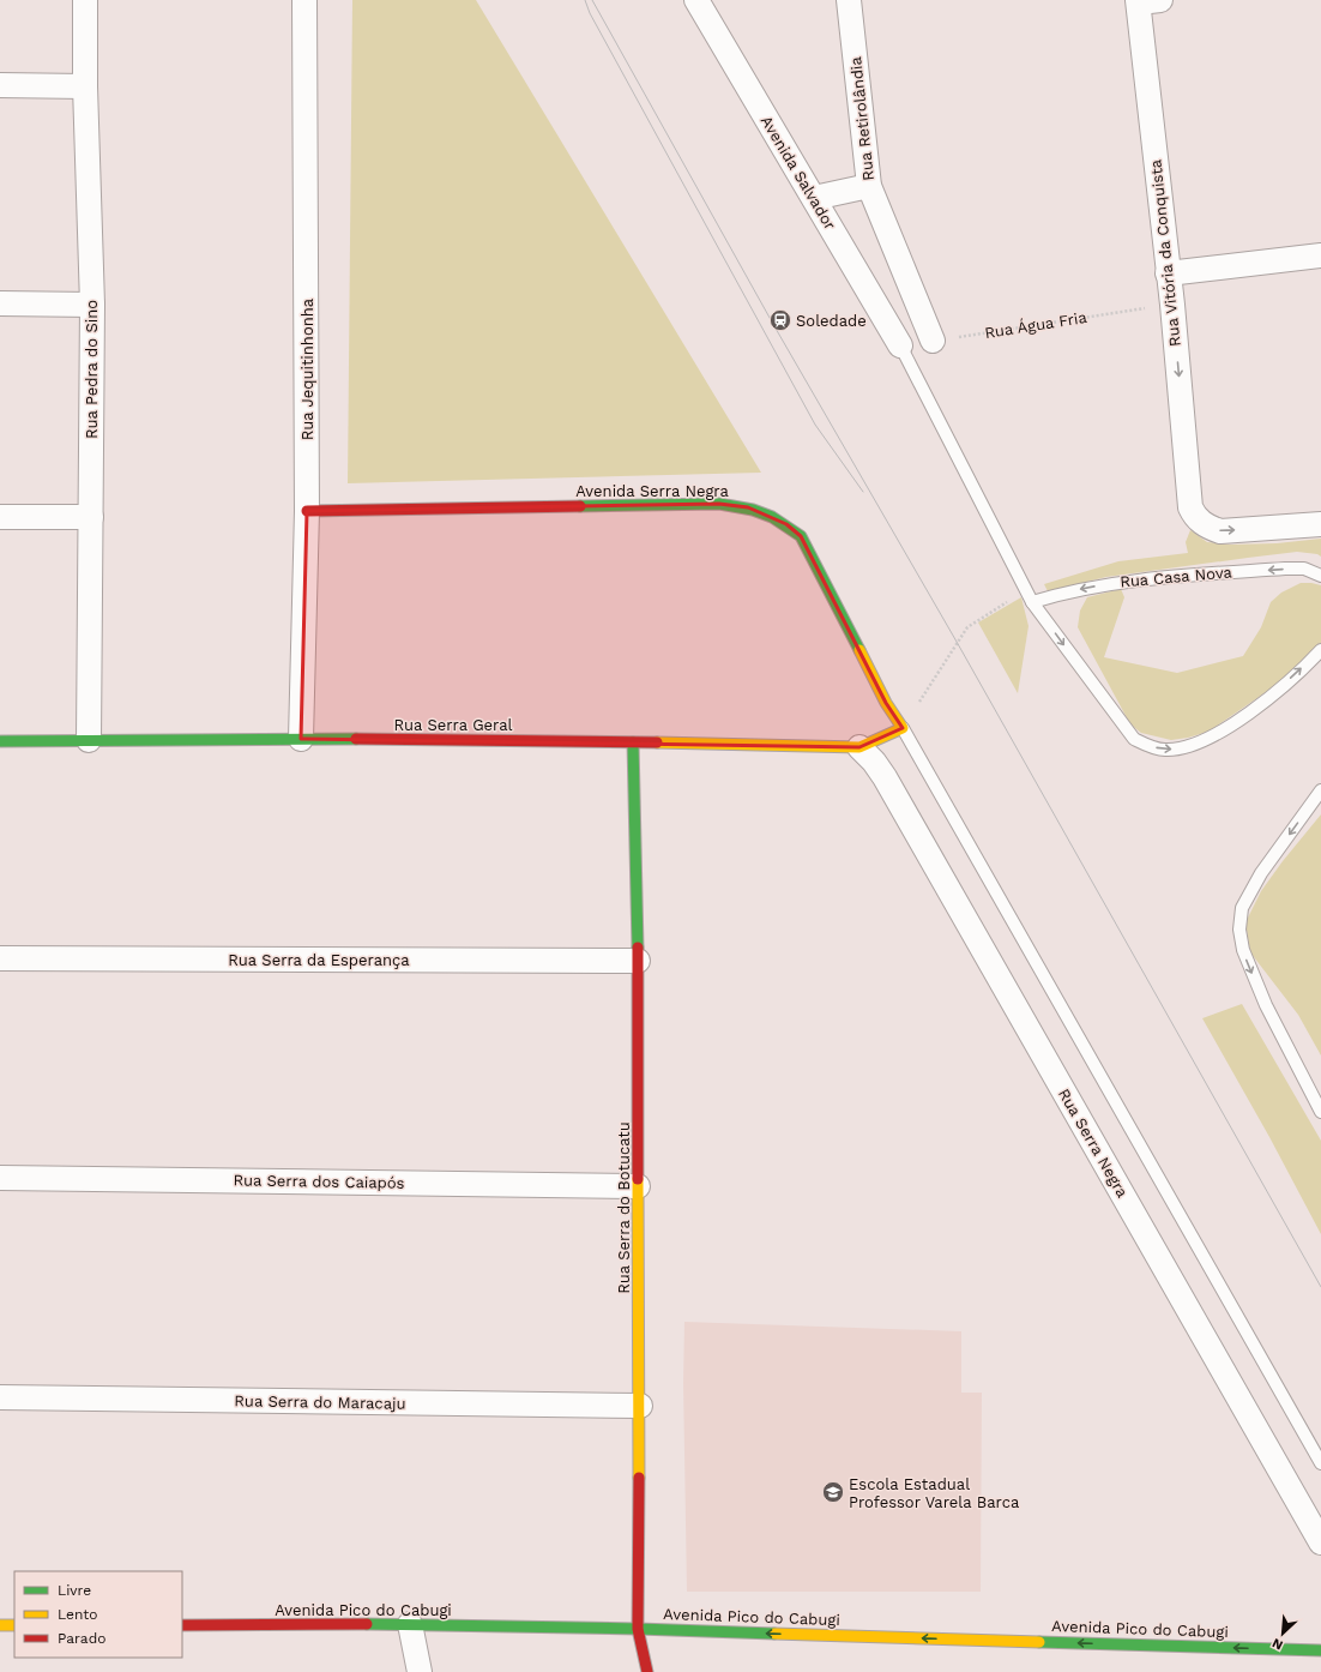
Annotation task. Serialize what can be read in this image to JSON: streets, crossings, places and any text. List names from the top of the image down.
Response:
{
  "streets": {
    "street": [
      "Rua Retirolândia",
      "Avenida Salvador",
      "Rua Vitória da Conquista",
      "Rua Pedra do Sino",
      "Rua Jequitinhonha",
      "Avenida Serra Negra",
      "Rua Serra Geral",
      "Rua Serra da Esperança",
      "Rua Serra Negra",
      "Rua Serra dos Caiapós",
      "Rua Serra do Botucatu",
      "Rua Serra do Maracaju",
      "Avenida Pico do Cabugi"
    ],
    "lane": ["Rua Casa Nova"],
    "path": ["Rua Água Fria"]
  },
  "crossings": [
    ["Rua Retirolândia", "Rua Água Fria"],
    ["Rua Vitória da Conquista", "Rua Água Fria"],
    ["Rua Pedra do Sino", "Rua Serra Geral"],
    ["Rua Jequitinhonha", "Avenida Serra Negra"],
    ["Rua Jequitinhonha", "Rua Serra Geral"],
    ["Avenida Serra Negra", "Rua Serra Geral"],
    ["Rua Serra Geral", "Rua Serra Negra"],
    ["Rua Serra Geral", "Rua Serra do Botucatu"],
    ["Rua Serra da Esperança", "Rua Serra do Botucatu"],
    ["Rua Serra dos Caiapós", "Rua Serra do Botucatu"],
    ["Rua Serra do Botucatu", "Rua Serra do Maracaju"],
    ["Rua Serra do Botucatu", "Avenida Pico do Cabugi"]
  ],
  "one_way": ["Rua Casa Nova", "Avenida Pico do Cabugi"],
  "places": {
    "station": ["Soledade"],
    "school or university": ["Escola Estadual Professor Varela Barca"]
  },
  "legend": ["Livre", "Lento", "Parado"],
  "north": "bottom left"
}
